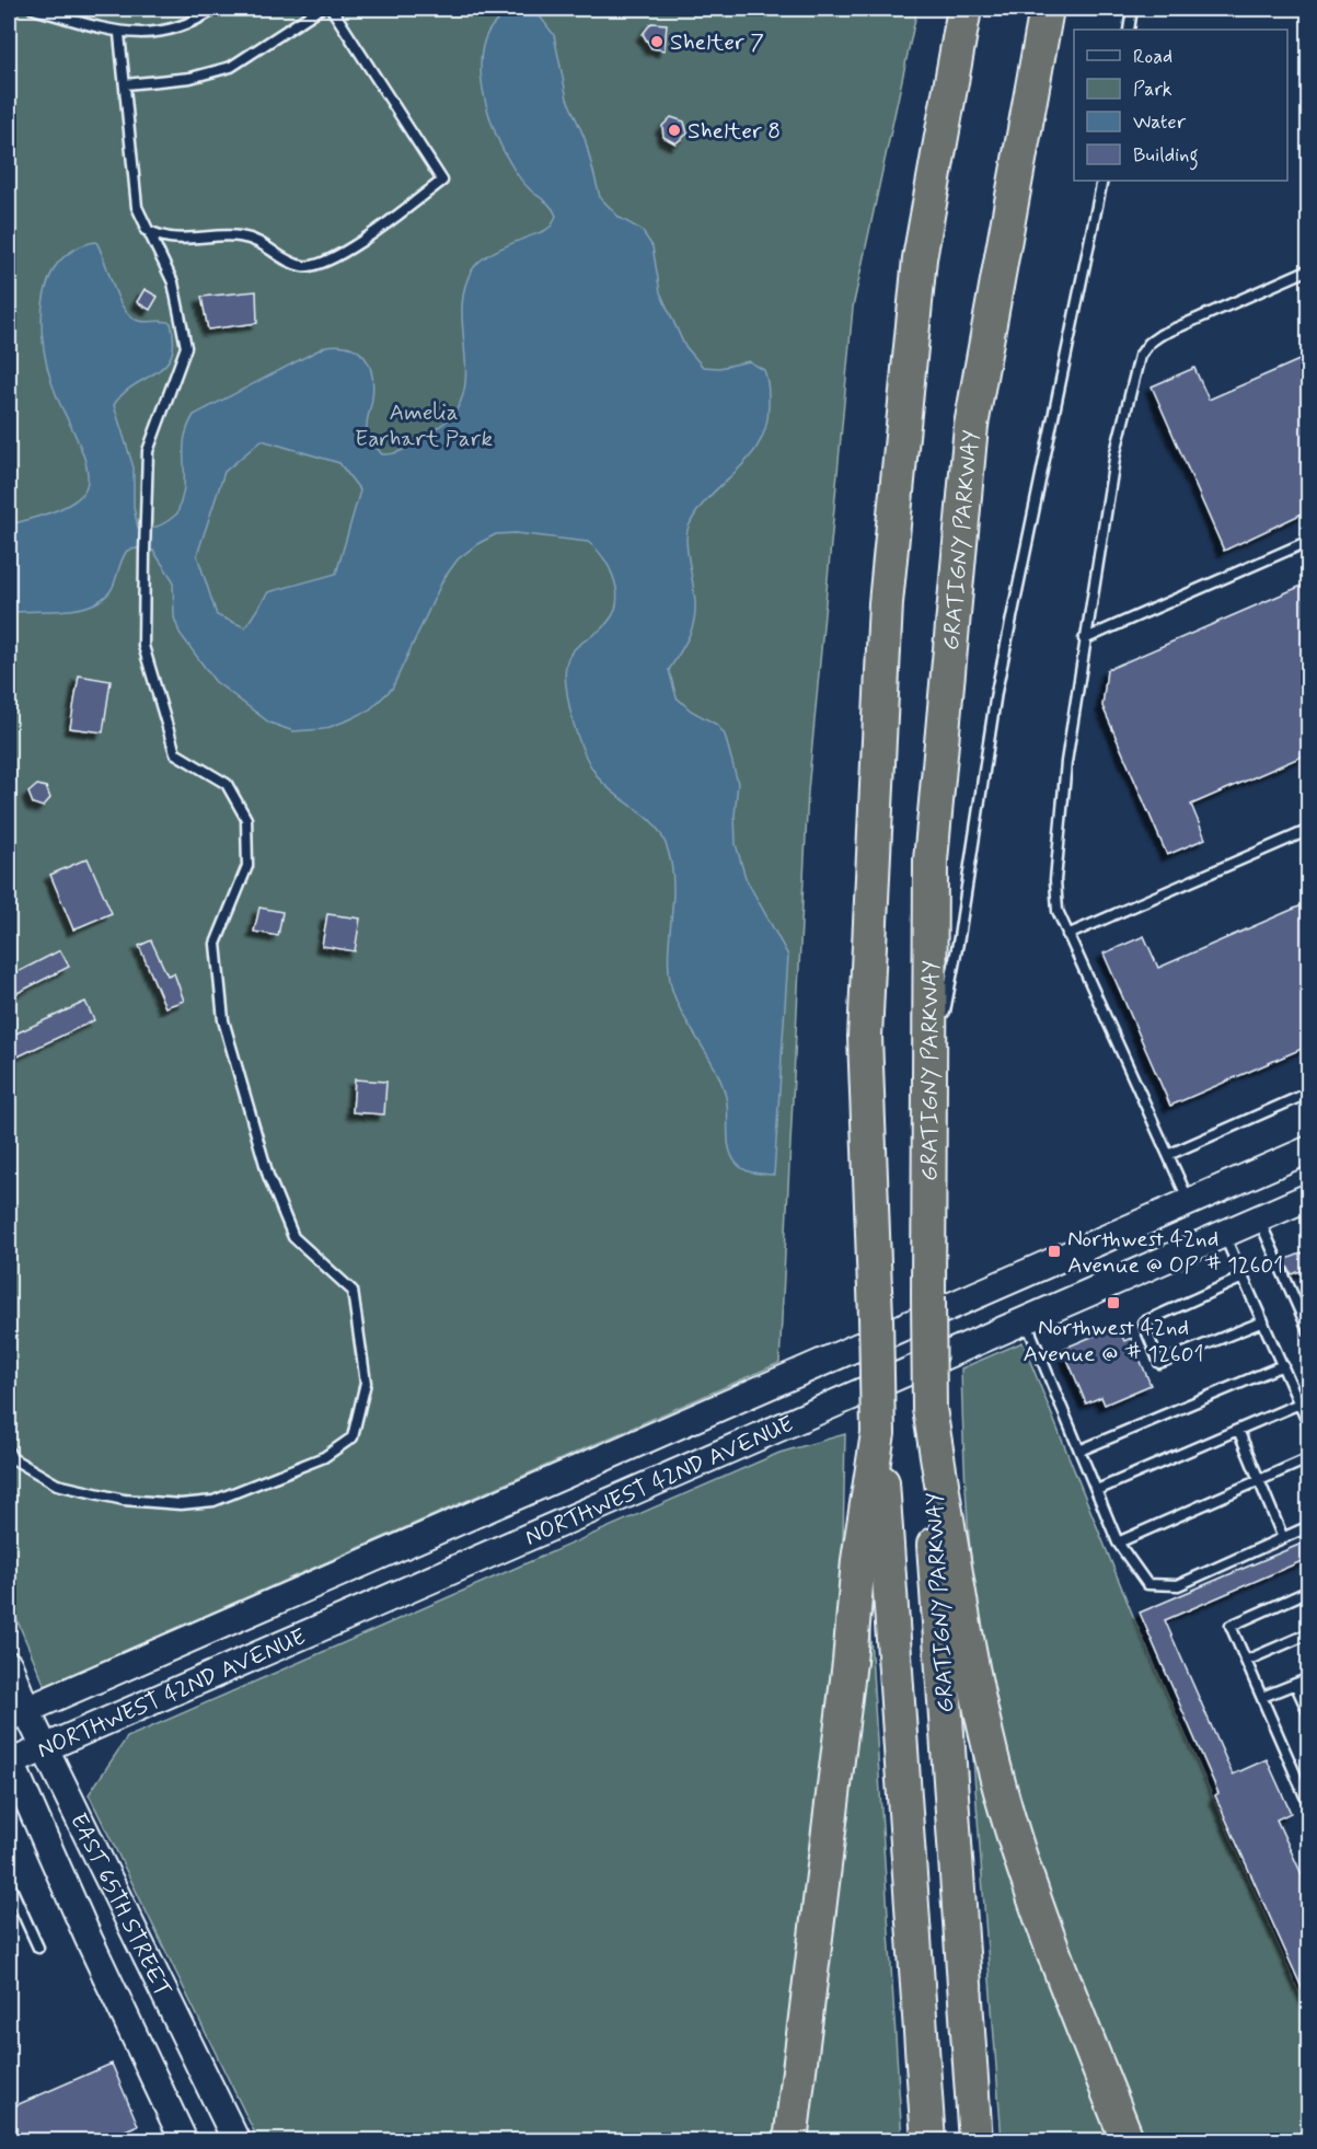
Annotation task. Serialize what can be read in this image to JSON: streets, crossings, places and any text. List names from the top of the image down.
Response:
{
  "streets": {
    "highway": ["GRATIGNY PARKWAY"],
    "main road": ["NORTHWEST 42ND AVENUE", "EAST 65TH STREET"]
  },
  "crossings": [
    ["NORTHWEST 42ND AVENUE", "EAST 65TH STREET"]
  ],
  "parks": ["Amelia Earhart Park"],
  "places": {
    "other": ["Shelter 7", "Shelter 8"],
    "transit": ["Northwest 42nd Avenue @ OP # 12601", "Northwest 42nd Avenue @ # 12601"]
  },
  "legend": [
    "Road",
    "Park",
    "Water",
    "Building"
  ]
}
